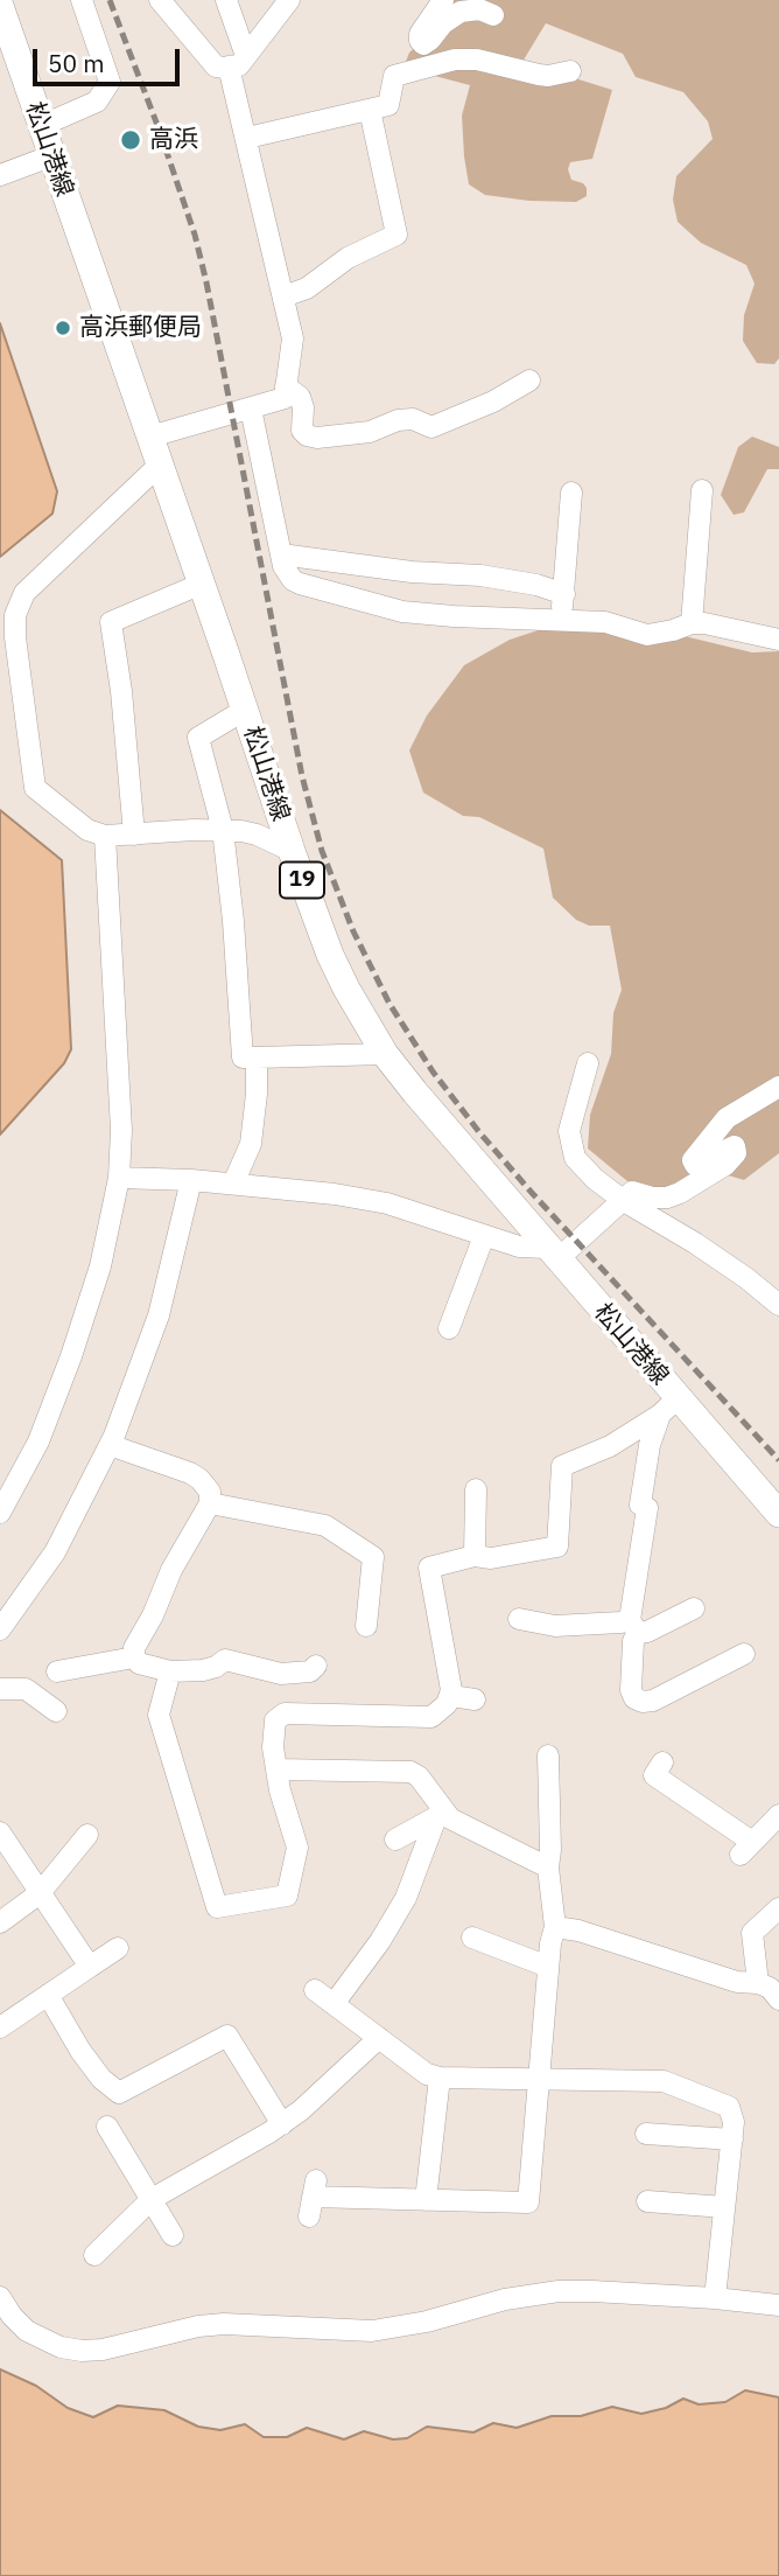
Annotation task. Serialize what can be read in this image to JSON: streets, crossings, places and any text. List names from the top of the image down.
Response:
{
  "streets": {
    "main road": ["松山港線", "19"]
  },
  "places": ["高浜", "高浜郵便局"],
  "scale_bar": "50 m"
}
